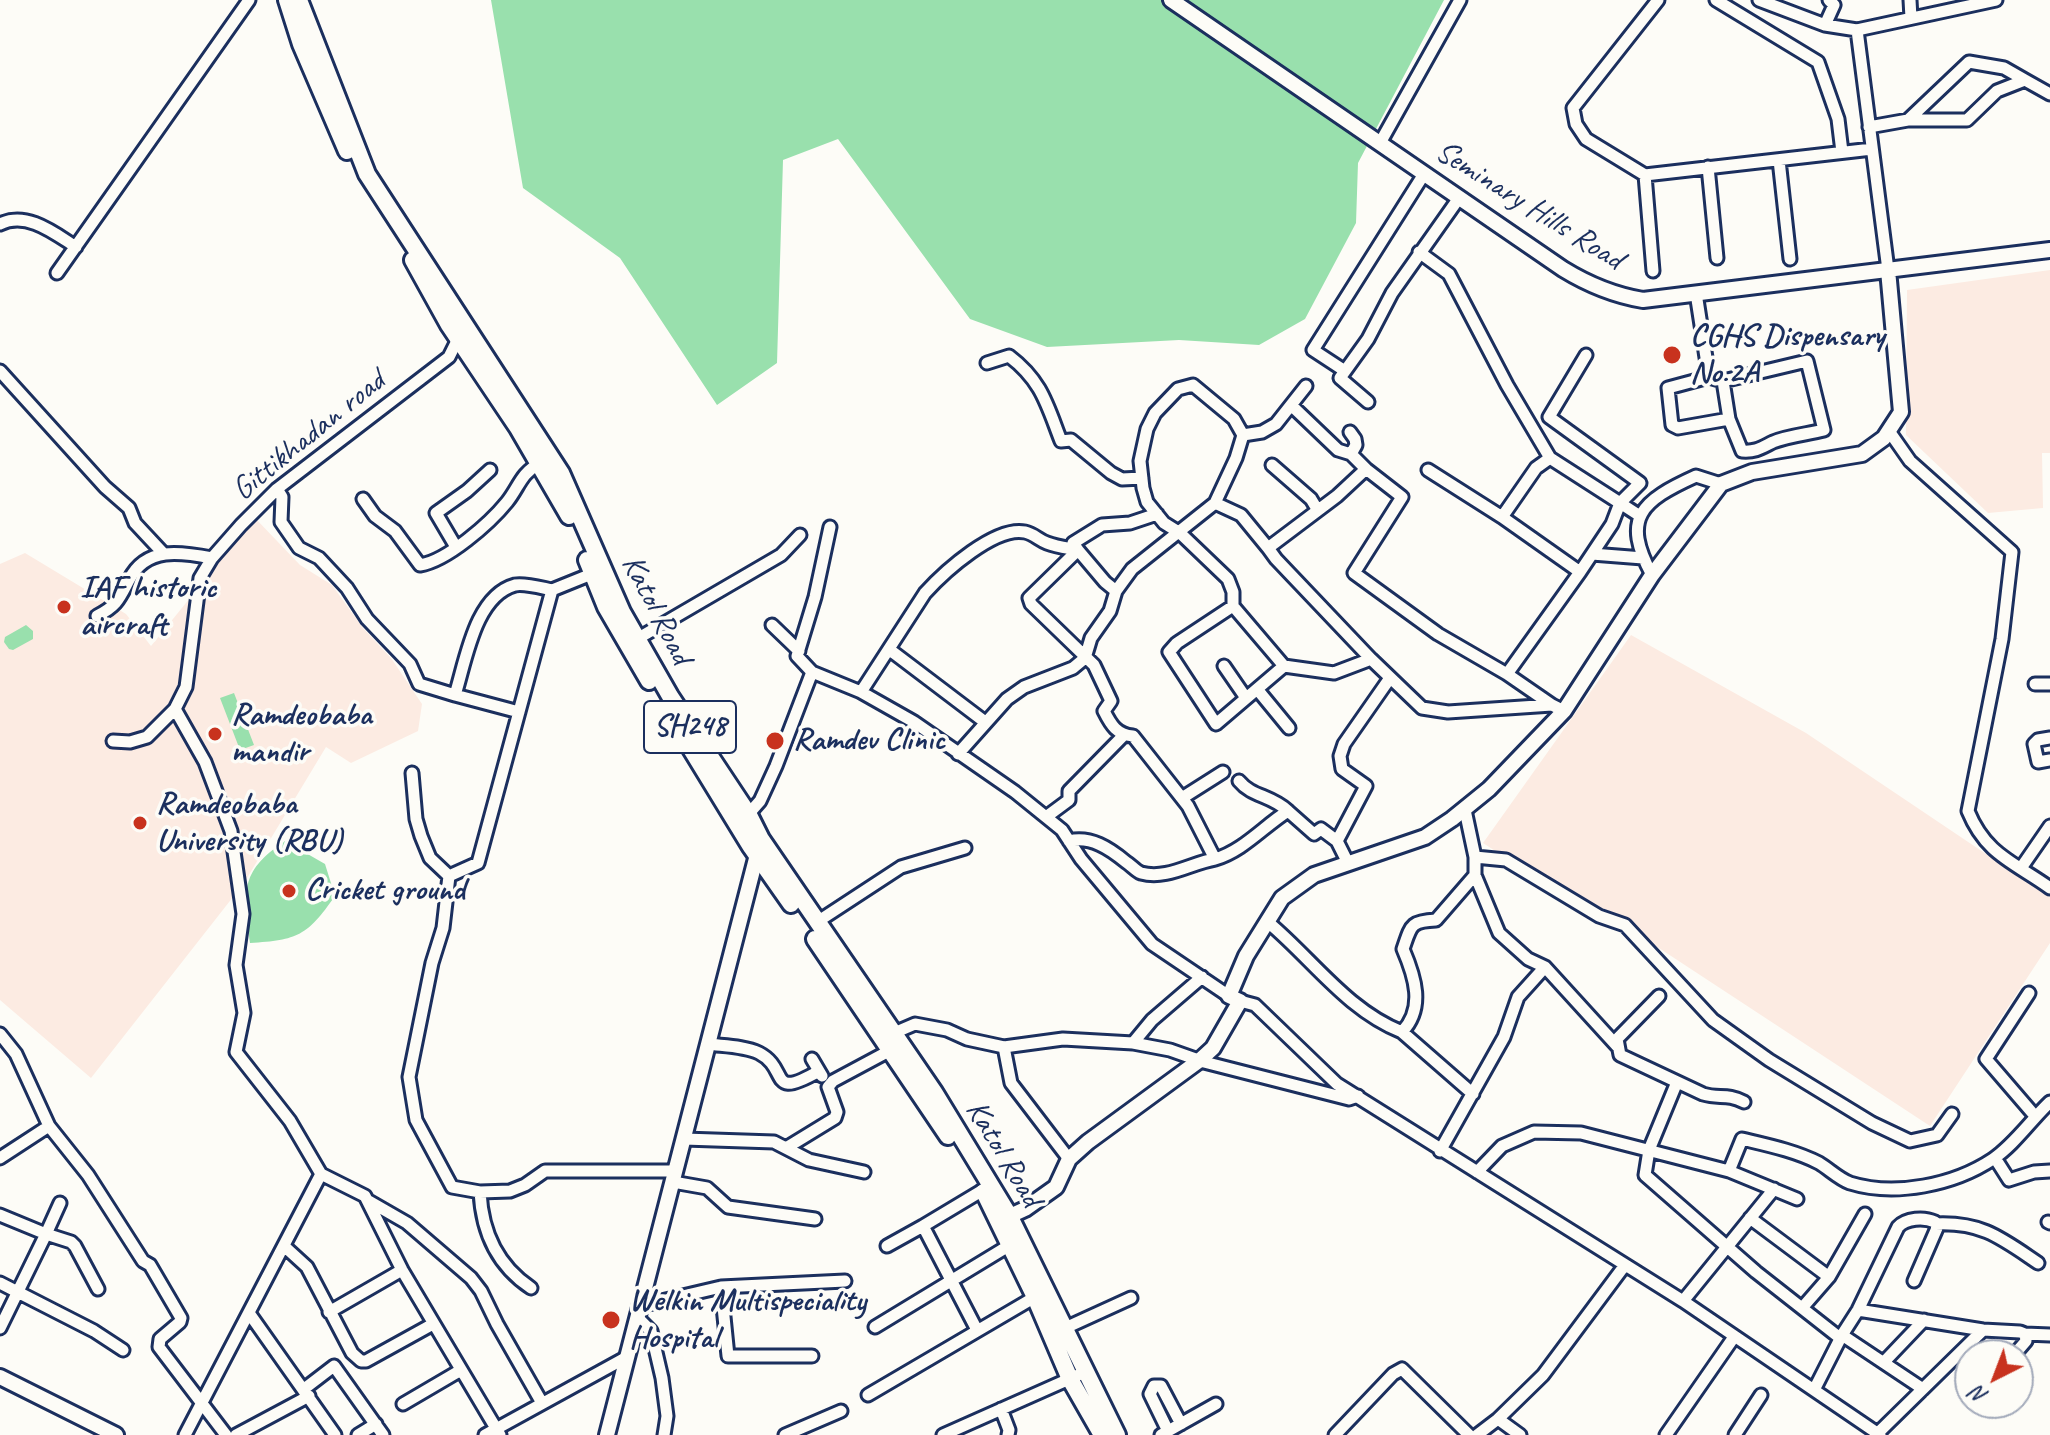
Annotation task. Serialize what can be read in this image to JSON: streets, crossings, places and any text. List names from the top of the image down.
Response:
{
  "streets": {
    "main road": ["Katol Road", "SH248"],
    "street": ["Seminary Hills Road", "Gittikhadan road"]
  },
  "crossings": [
    ["Gittikhadan road", "Katol Road"]
  ],
  "places": [
    "CGHS Dispensary No.2A",
    "IAF historic aircraft",
    "Ramdeobaba mandir",
    "Ramdev Clinic",
    "Ramdeobaba University (RBU)",
    "Cricket ground",
    "Welkin Multispeciality Hospital"
  ],
  "north": "bottom left"
}
